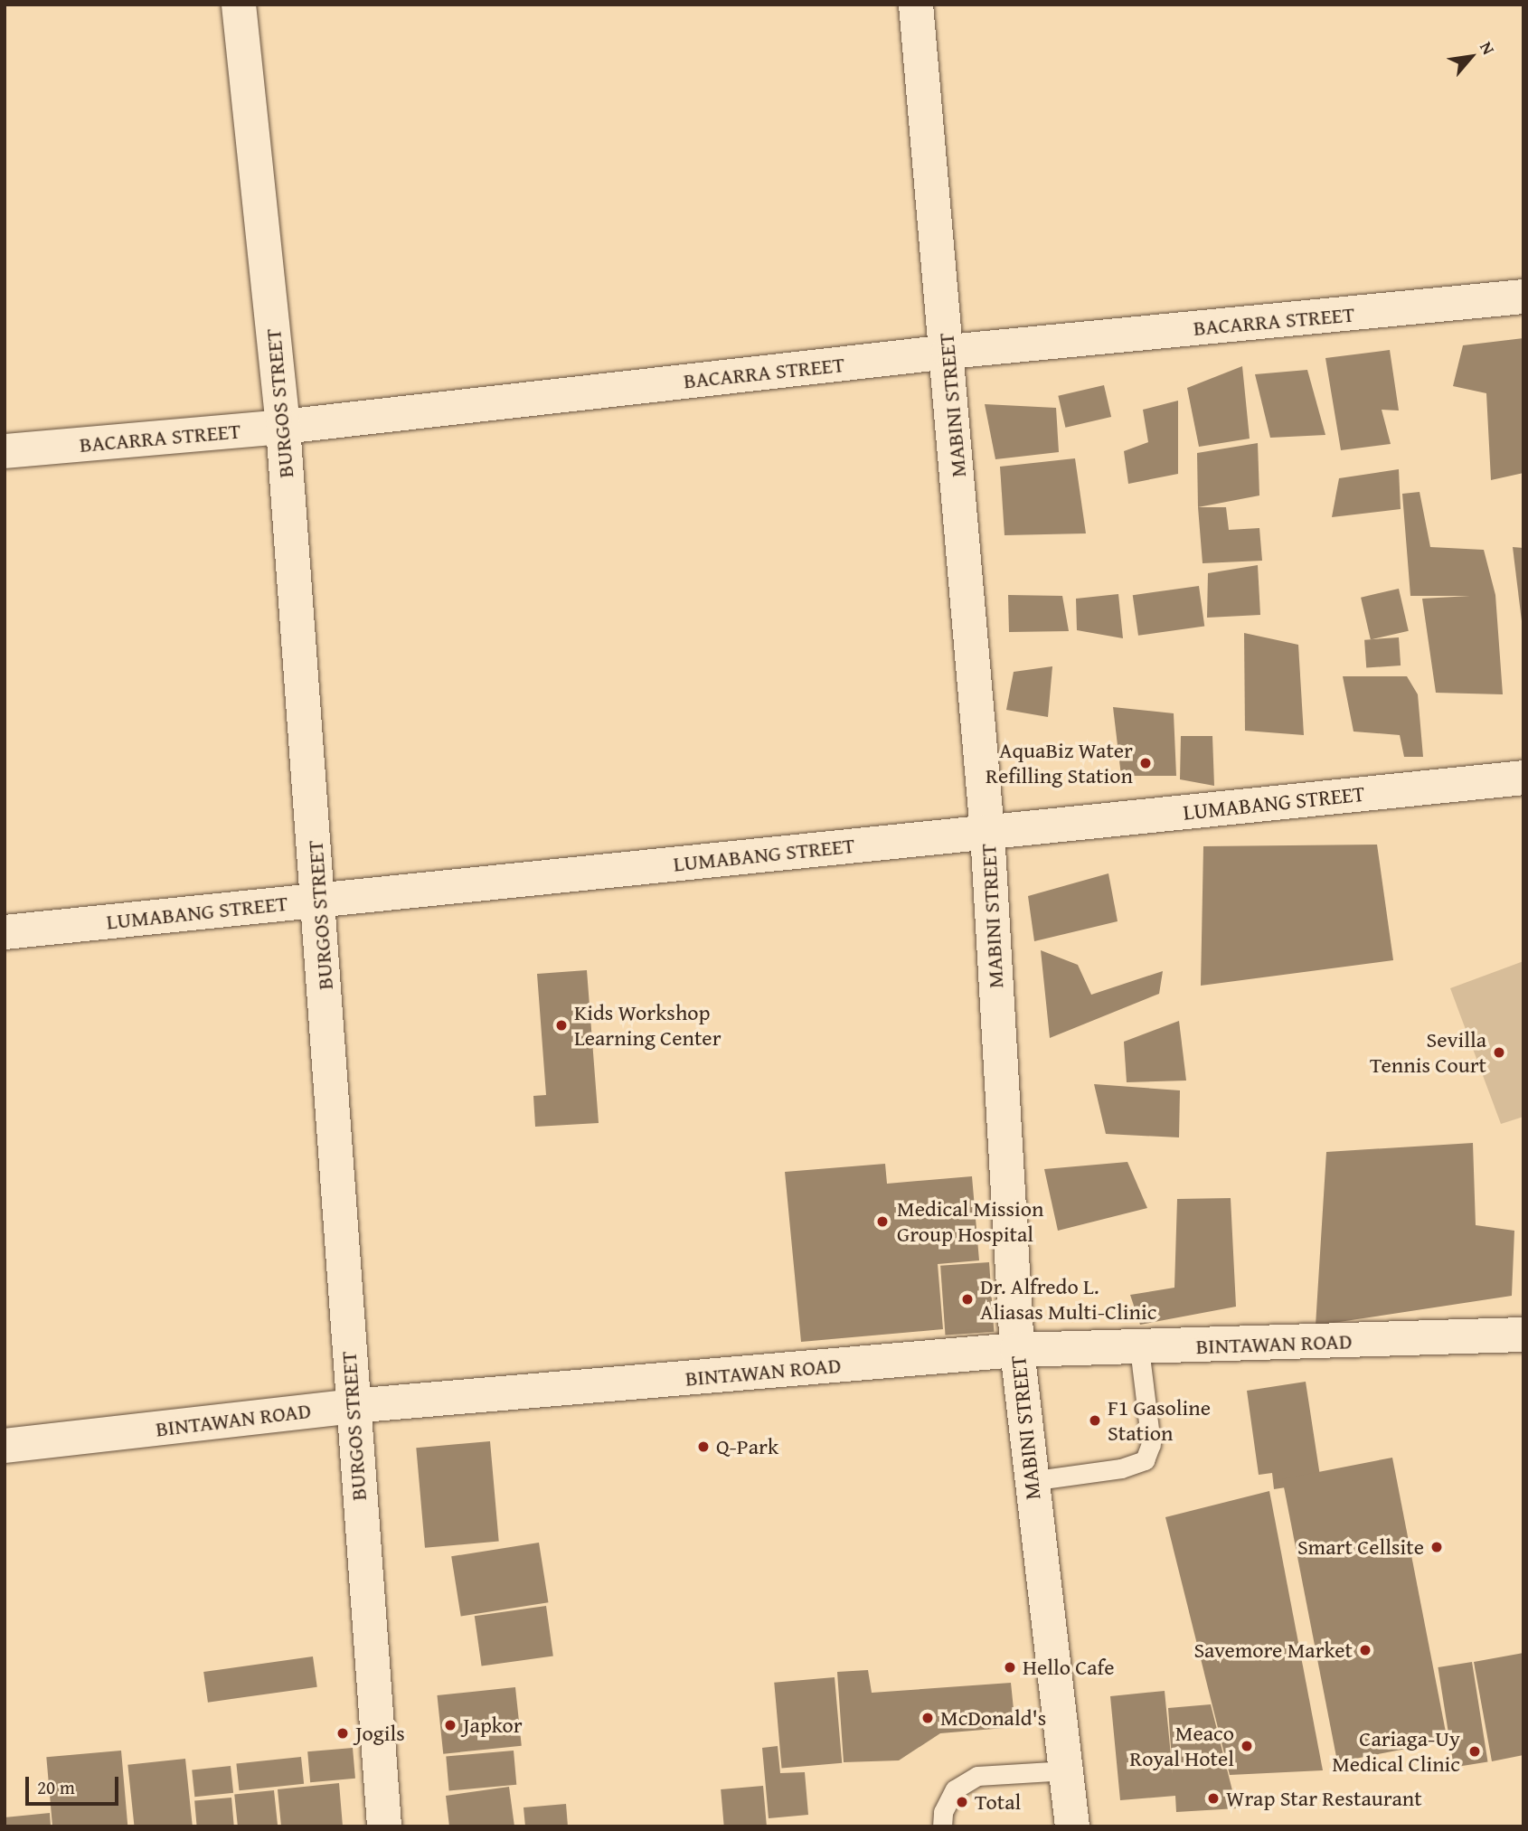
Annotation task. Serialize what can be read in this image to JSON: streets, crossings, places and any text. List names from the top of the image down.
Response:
{
  "streets": {
    "street": [
      "BACARRA STREET",
      "BURGOS STREET",
      "MABINI STREET",
      "LUMABANG STREET",
      "BINTAWAN ROAD"
    ]
  },
  "crossings": [
    ["BACARRA STREET", "BURGOS STREET"],
    ["BACARRA STREET", "MABINI STREET"],
    ["BURGOS STREET", "LUMABANG STREET"],
    ["BURGOS STREET", "BINTAWAN ROAD"],
    ["MABINI STREET", "LUMABANG STREET"],
    ["MABINI STREET", "BINTAWAN ROAD"]
  ],
  "places": [
    "AquaBiz Water Refilling Station",
    "Kids Workshop Learning Center",
    "Sevilla Tennis Court",
    "Medical Mission Group Hospital",
    "Dr. Alfredo L. Aliasas Multi-Clinic",
    "F1 Gasoline Station",
    "Q-Park",
    "Smart Cellsite",
    "Savemore Market",
    "Hello Cafe",
    "McDonald's",
    "Japkor",
    "Jogils",
    "Meaco Royal Hotel",
    "Cariaga-Uy Medical Clinic",
    "Wrap Star Restaurant",
    "Total"
  ],
  "scale_bar": "20 m",
  "north": "top right"
}
